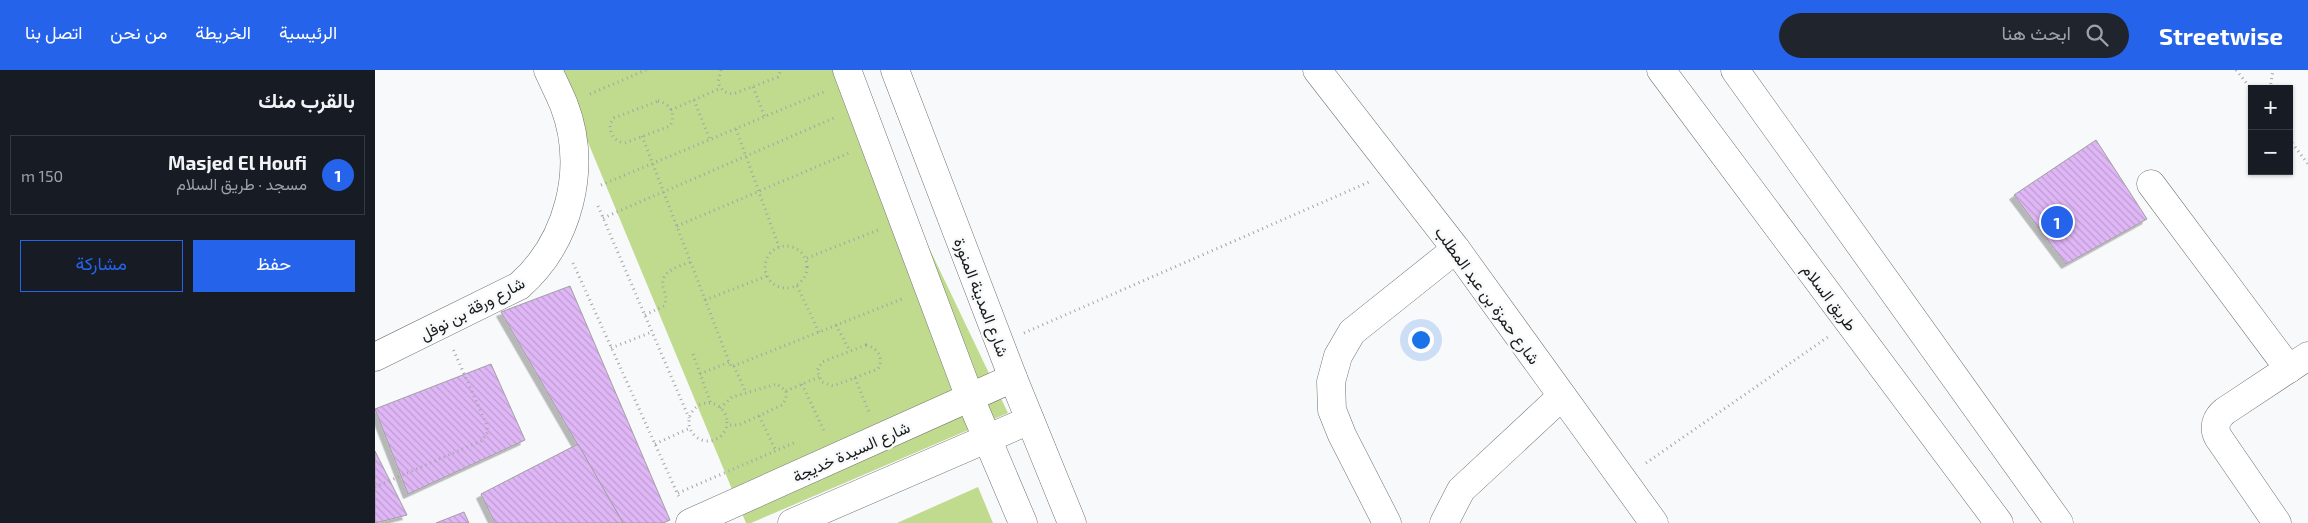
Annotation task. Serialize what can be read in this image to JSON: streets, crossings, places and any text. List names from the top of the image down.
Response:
{
  "streets": {
    "street": [
      "شارع حمزة بن عبد المطلب",
      "شارع المدينة المنورة",
      "طريق السلام",
      "شارع ورقة بن نوفل",
      "شارع السيدة خديجة"
    ]
  },
  "crossings": [
    ["شارع المدينة المنورة", "شارع السيدة خديجة"]
  ],
  "page": {
    "header": "Streetwise",
    "search": "ابحث هنا",
    "nav": [
      "الرئيسية",
      "الخريطة",
      "من نحن",
      "اتصل بنا"
    ],
    "heading": "بالقرب منك",
    "map_buttons": ["+", "−"],
    "list": [
      {
        "mark": "1",
        "name": "Masjed El Houfi",
        "note": "مسجد · طريق السلام",
        "value": "150 m"
      }
    ],
    "pins": "1",
    "buttons": ["حفظ", "مشاركة"]
  }
}
